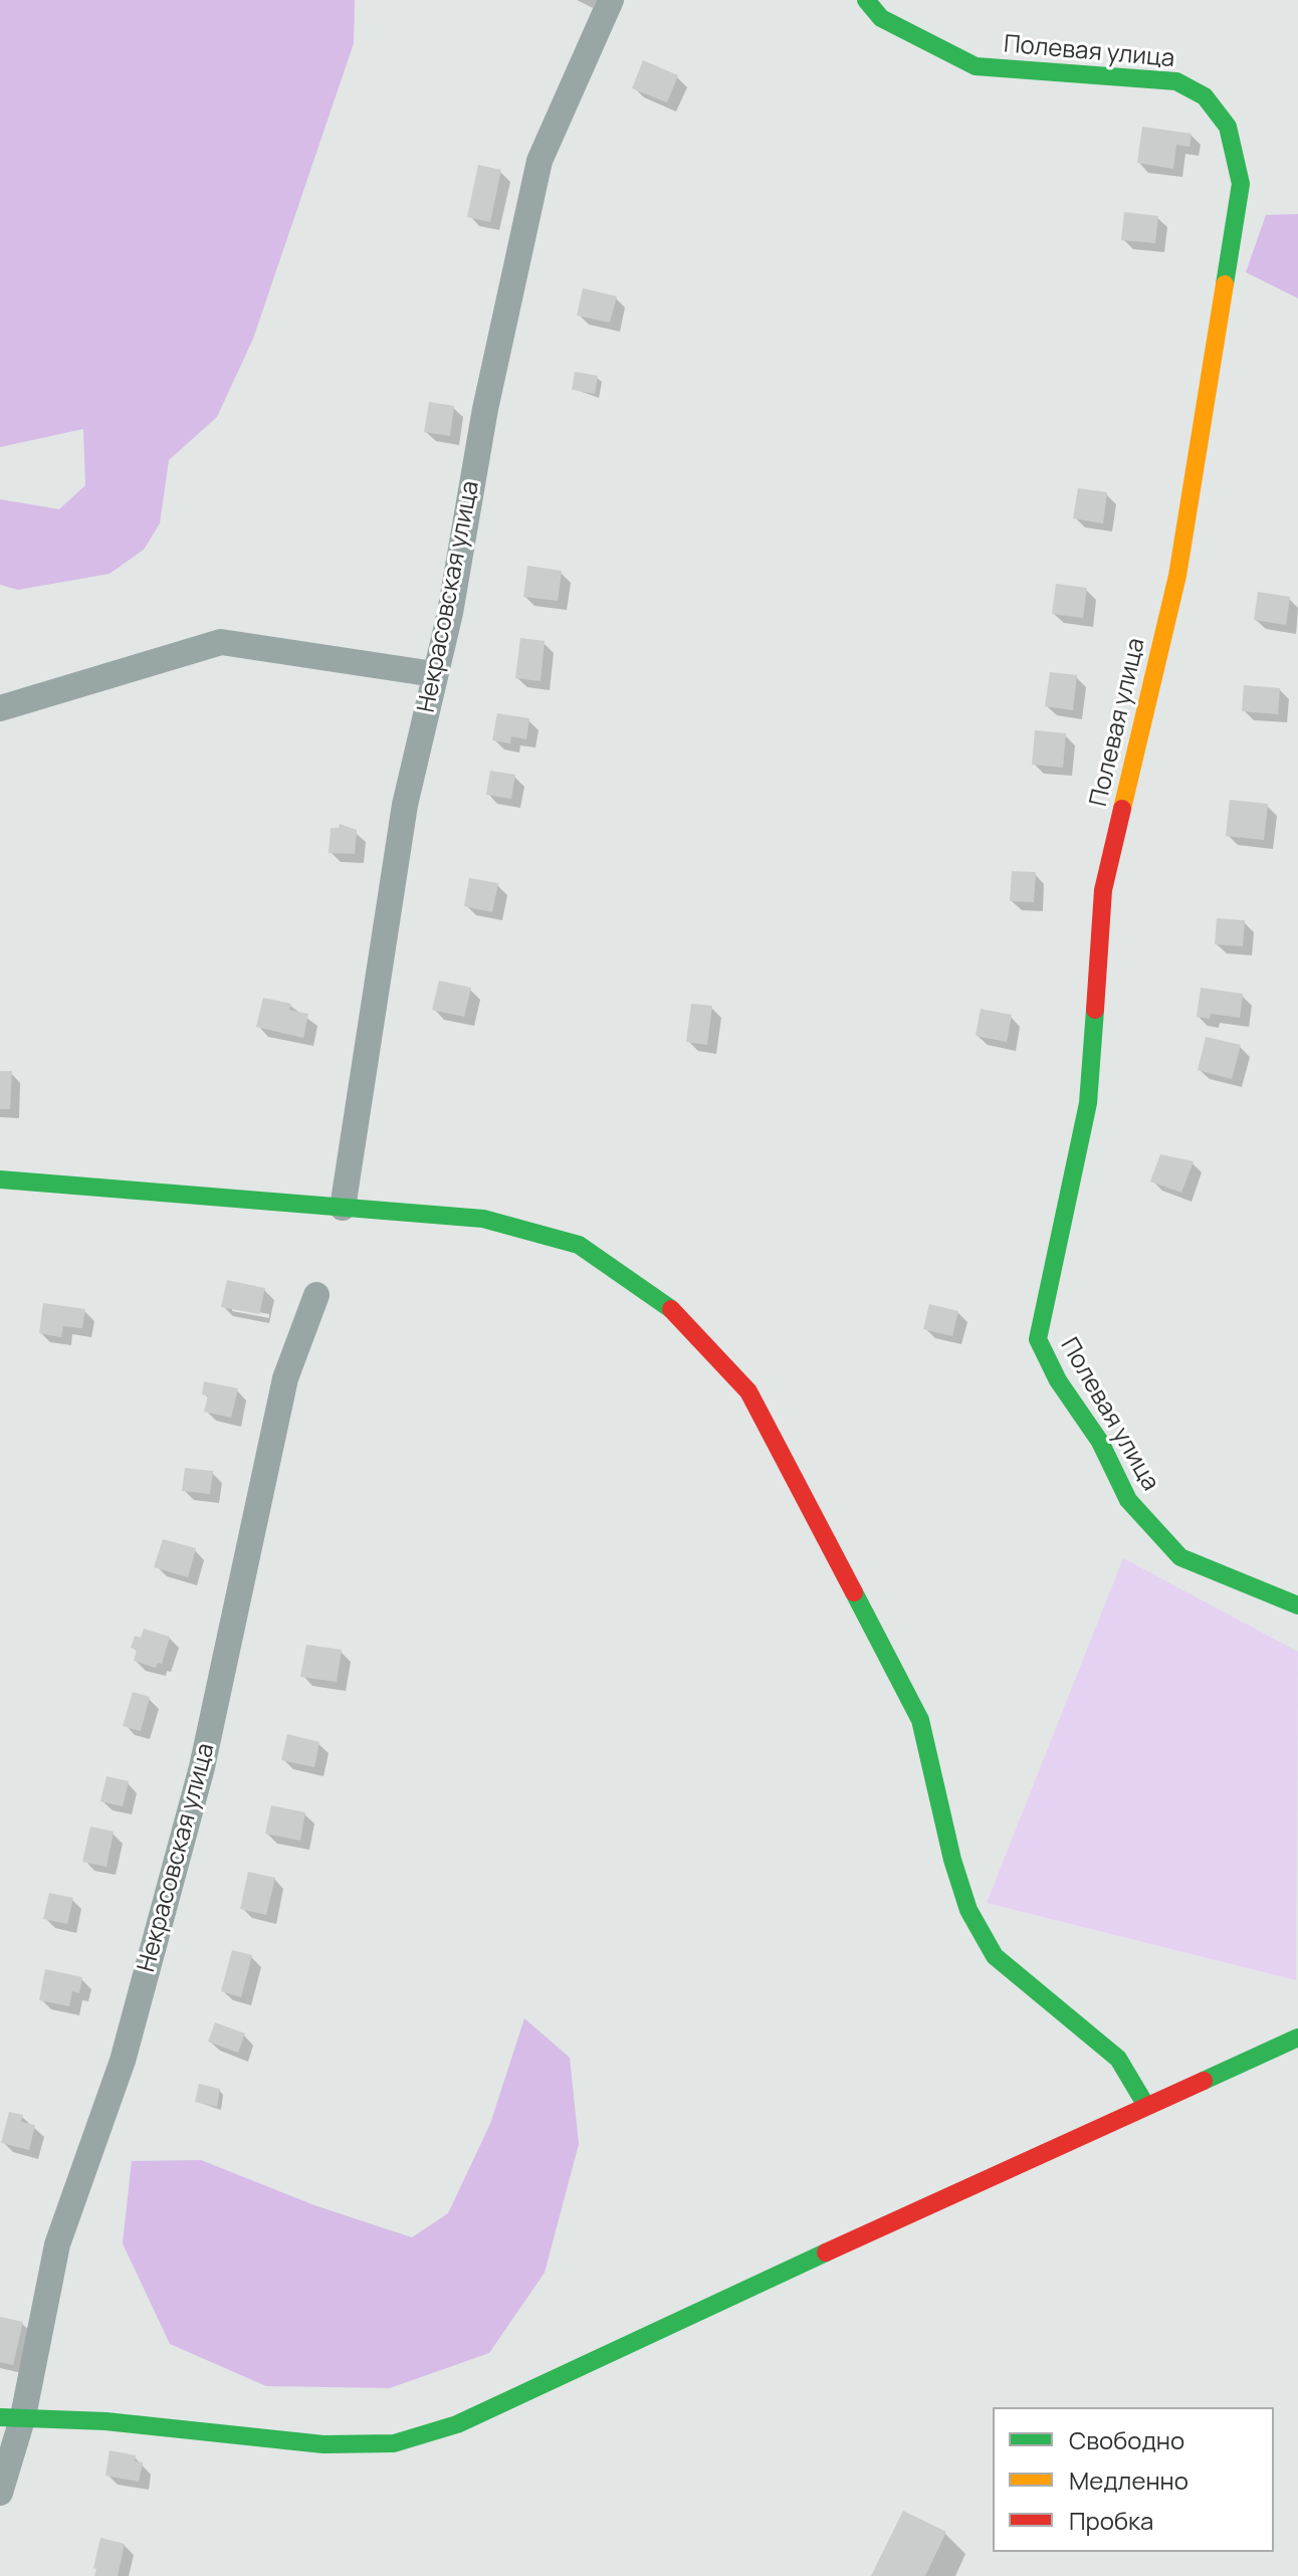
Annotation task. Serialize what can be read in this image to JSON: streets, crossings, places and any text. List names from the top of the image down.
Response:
{
  "streets": {
    "street": ["Полевая улица", "Некрасовская улица"]
  },
  "legend": ["Свободно", "Медленно", "Пробка"]
}
